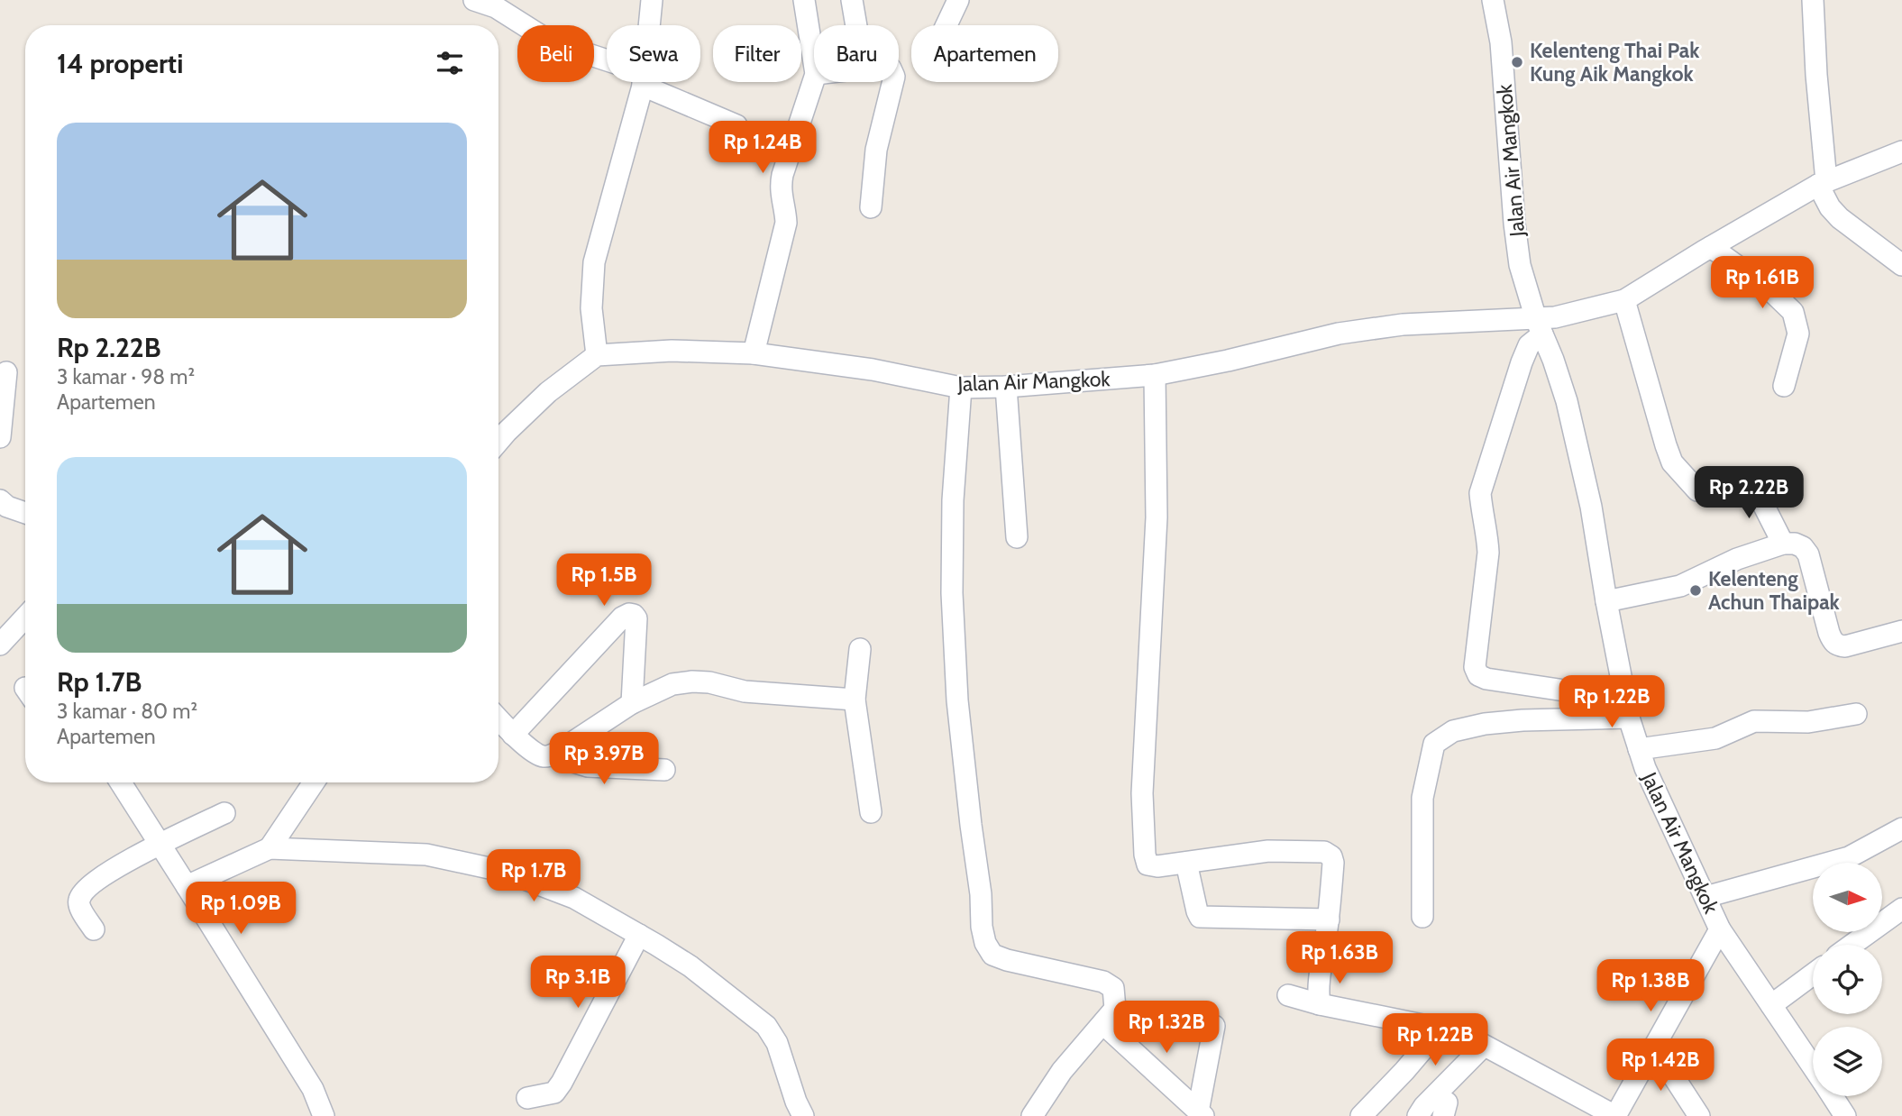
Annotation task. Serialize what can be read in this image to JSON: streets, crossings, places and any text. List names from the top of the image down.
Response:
{
  "streets": {
    "street": ["Jalan Air Mangkok"]
  },
  "places": ["Kelenteng Thai Pak Kung Aik Mangkok", "Kelenteng Achun Thaipak"],
  "north": "right",
  "page": {
    "chip": [
      "Beli",
      "Sewa",
      "Filter",
      "Baru",
      "Apartemen"
    ],
    "heading": "14 properti",
    "list": [
      {
        "name": "Rp 2.22B",
        "note": "3 kamar · 98 m² · Apartemen"
      },
      {
        "name": "Rp 1.7B",
        "note": "3 kamar · 80 m² · Apartemen"
      }
    ],
    "price": [
      "Rp 1.24B",
      "Rp 1.61B",
      "Rp 2.22B",
      "Rp 1.5B",
      "Rp 1.22B",
      "Rp 3.97B",
      "Rp 1.7B",
      "Rp 1.09B",
      "Rp 1.63B",
      "Rp 3.1B",
      "Rp 1.38B",
      "Rp 1.32B",
      "Rp 1.22B",
      "Rp 1.42B"
    ]
  }
}
